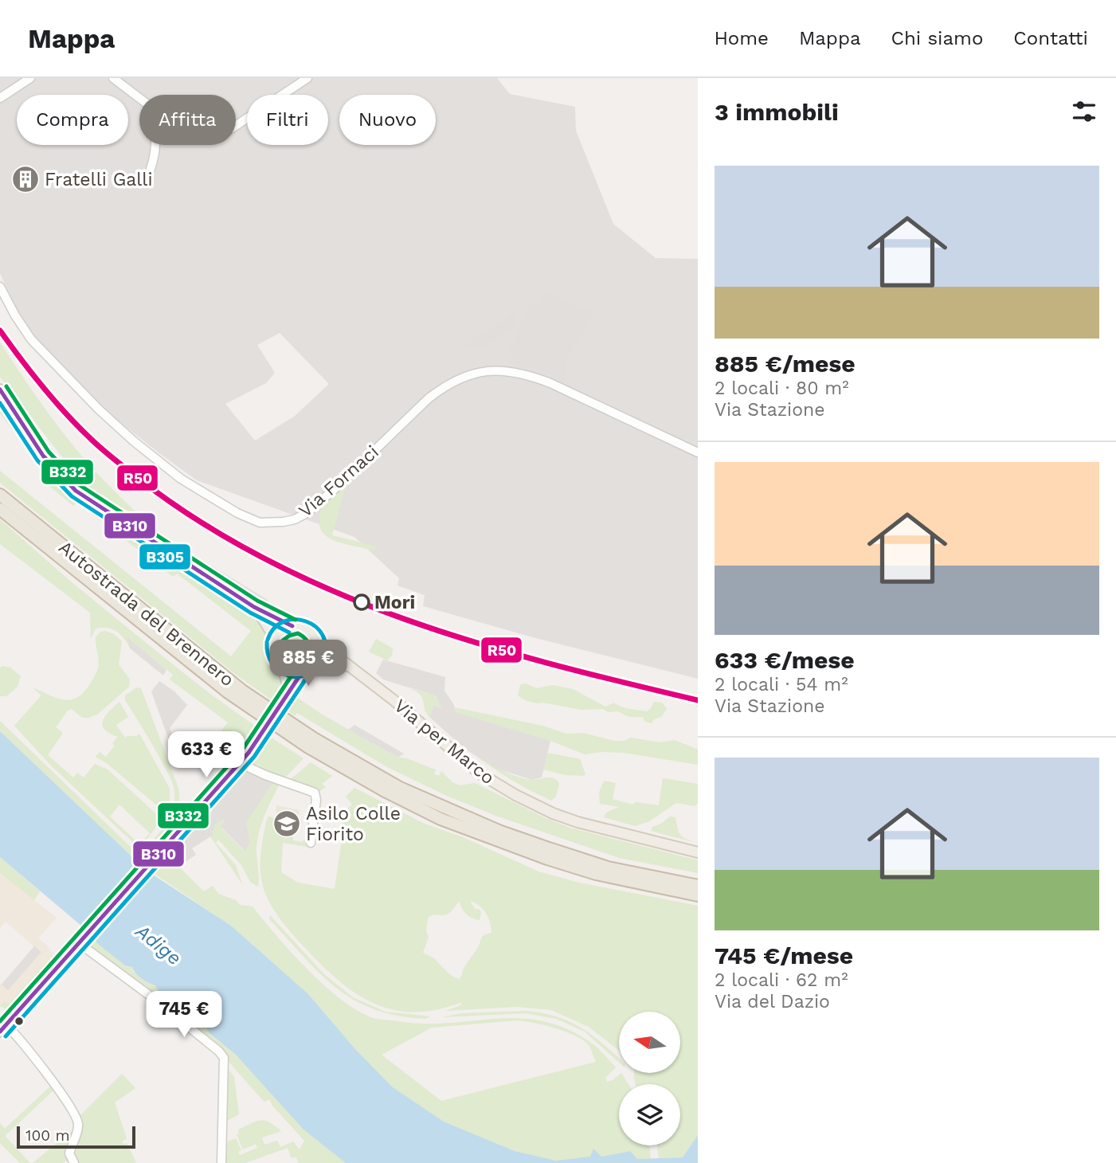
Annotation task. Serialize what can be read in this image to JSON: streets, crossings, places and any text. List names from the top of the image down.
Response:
{
  "streets": {
    "highway": ["Autostrada del Brennero"],
    "main road": ["Via per Marco"],
    "street": ["Via Fornaci"]
  },
  "water": ["Adige"],
  "places": {
    "building": ["Fratelli Galli"],
    "other": ["Mori"],
    "school or university": ["Asilo Colle Fiorito"]
  },
  "lines": [
    "transit line R50",
    "transit line B332",
    "transit line B310",
    "transit line B305"
  ],
  "scale_bar": "100 m",
  "north": "left",
  "page": {
    "header": "Mappa",
    "nav": [
      "Home",
      "Mappa",
      "Chi siamo",
      "Contatti"
    ],
    "heading": "3 immobili",
    "chip": [
      "Compra",
      "Affitta",
      "Filtri",
      "Nuovo"
    ],
    "list": [
      {
        "name": "885 €/mese",
        "note": "2 locali · 80 m² · Via Stazione"
      },
      {
        "name": "633 €/mese",
        "note": "2 locali · 54 m² · Via Stazione"
      },
      {
        "name": "745 €/mese",
        "note": "2 locali · 62 m² · Via del Dazio"
      }
    ],
    "price": ["885 €", "633 €", "745 €"],
    "scale": "100 m"
  }
}
